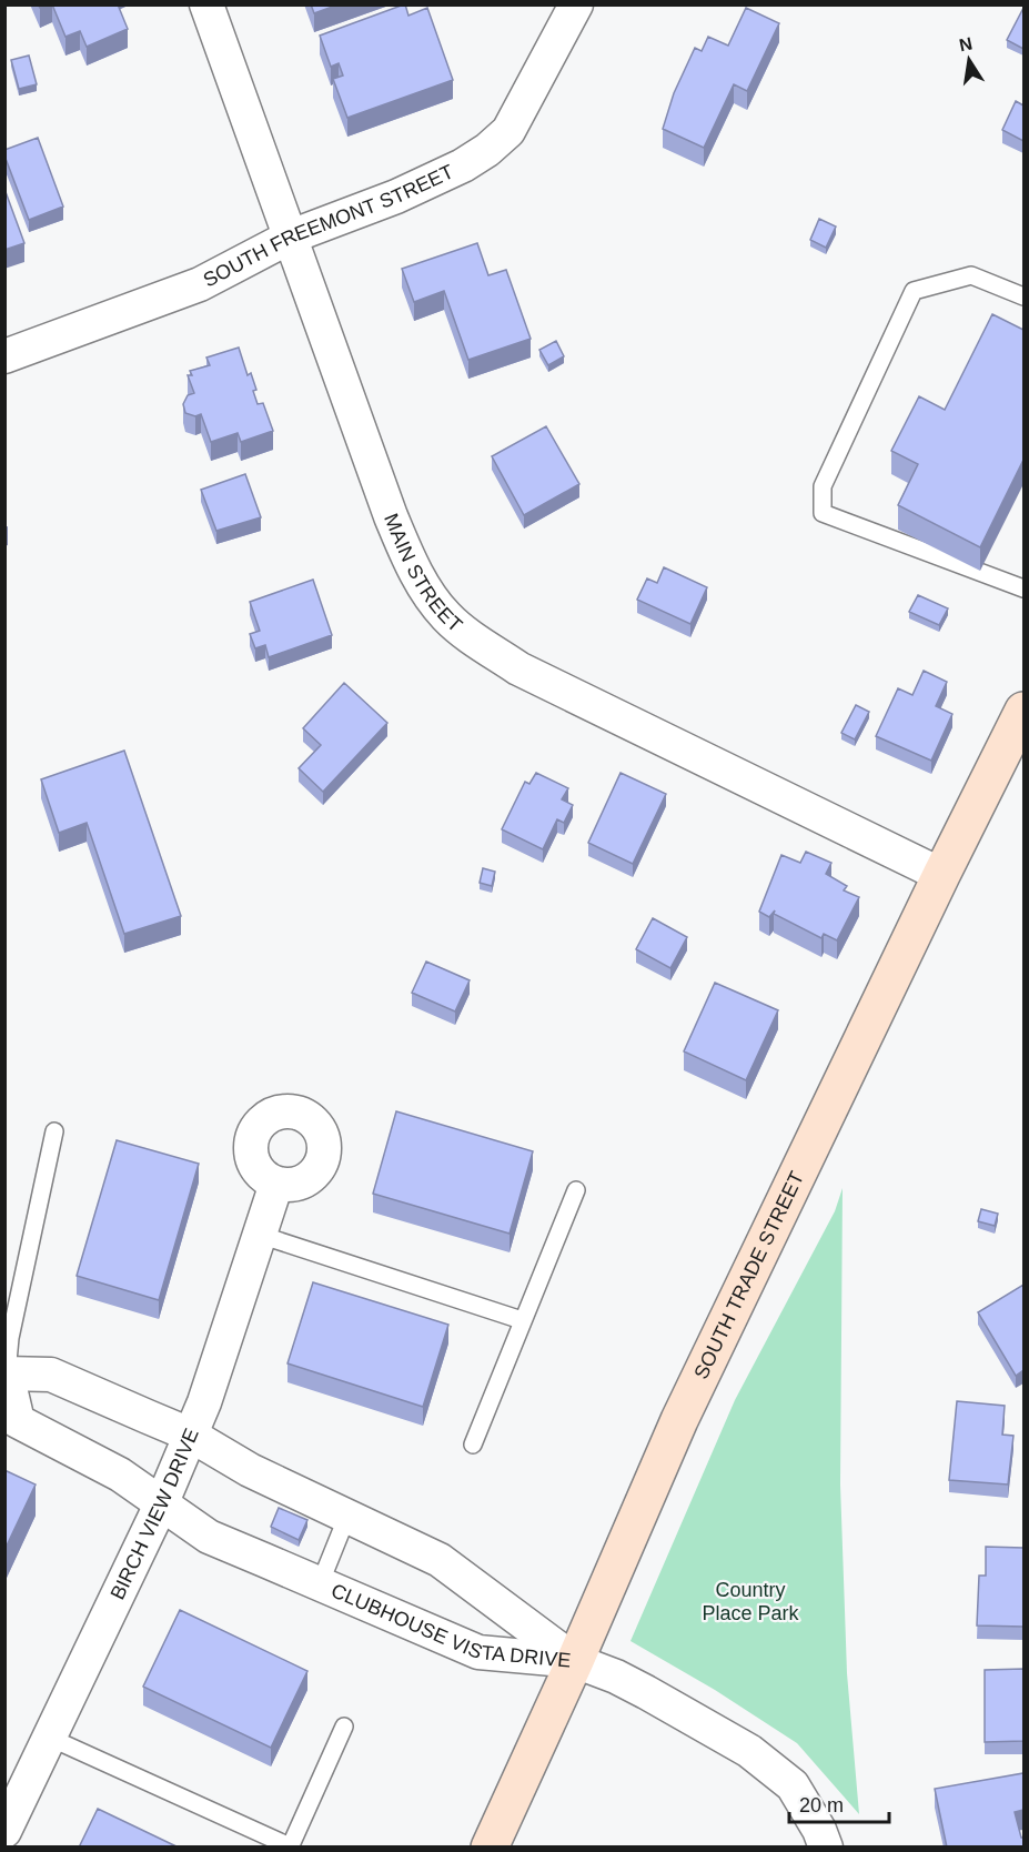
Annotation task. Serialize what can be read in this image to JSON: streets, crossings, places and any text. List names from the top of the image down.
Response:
{
  "streets": {
    "main road": ["SOUTH TRADE STREET"],
    "street": [
      "SOUTH FREEMONT STREET",
      "MAIN STREET",
      "BIRCH VIEW DRIVE",
      "CLUBHOUSE VISTA DRIVE"
    ]
  },
  "crossings": [
    ["SOUTH FREEMONT STREET", "MAIN STREET"],
    ["MAIN STREET", "SOUTH TRADE STREET"],
    ["SOUTH TRADE STREET", "CLUBHOUSE VISTA DRIVE"],
    ["BIRCH VIEW DRIVE", "CLUBHOUSE VISTA DRIVE"]
  ],
  "parks": ["Country Place Park"],
  "scale_bar": "20 m",
  "north": "top"
}
